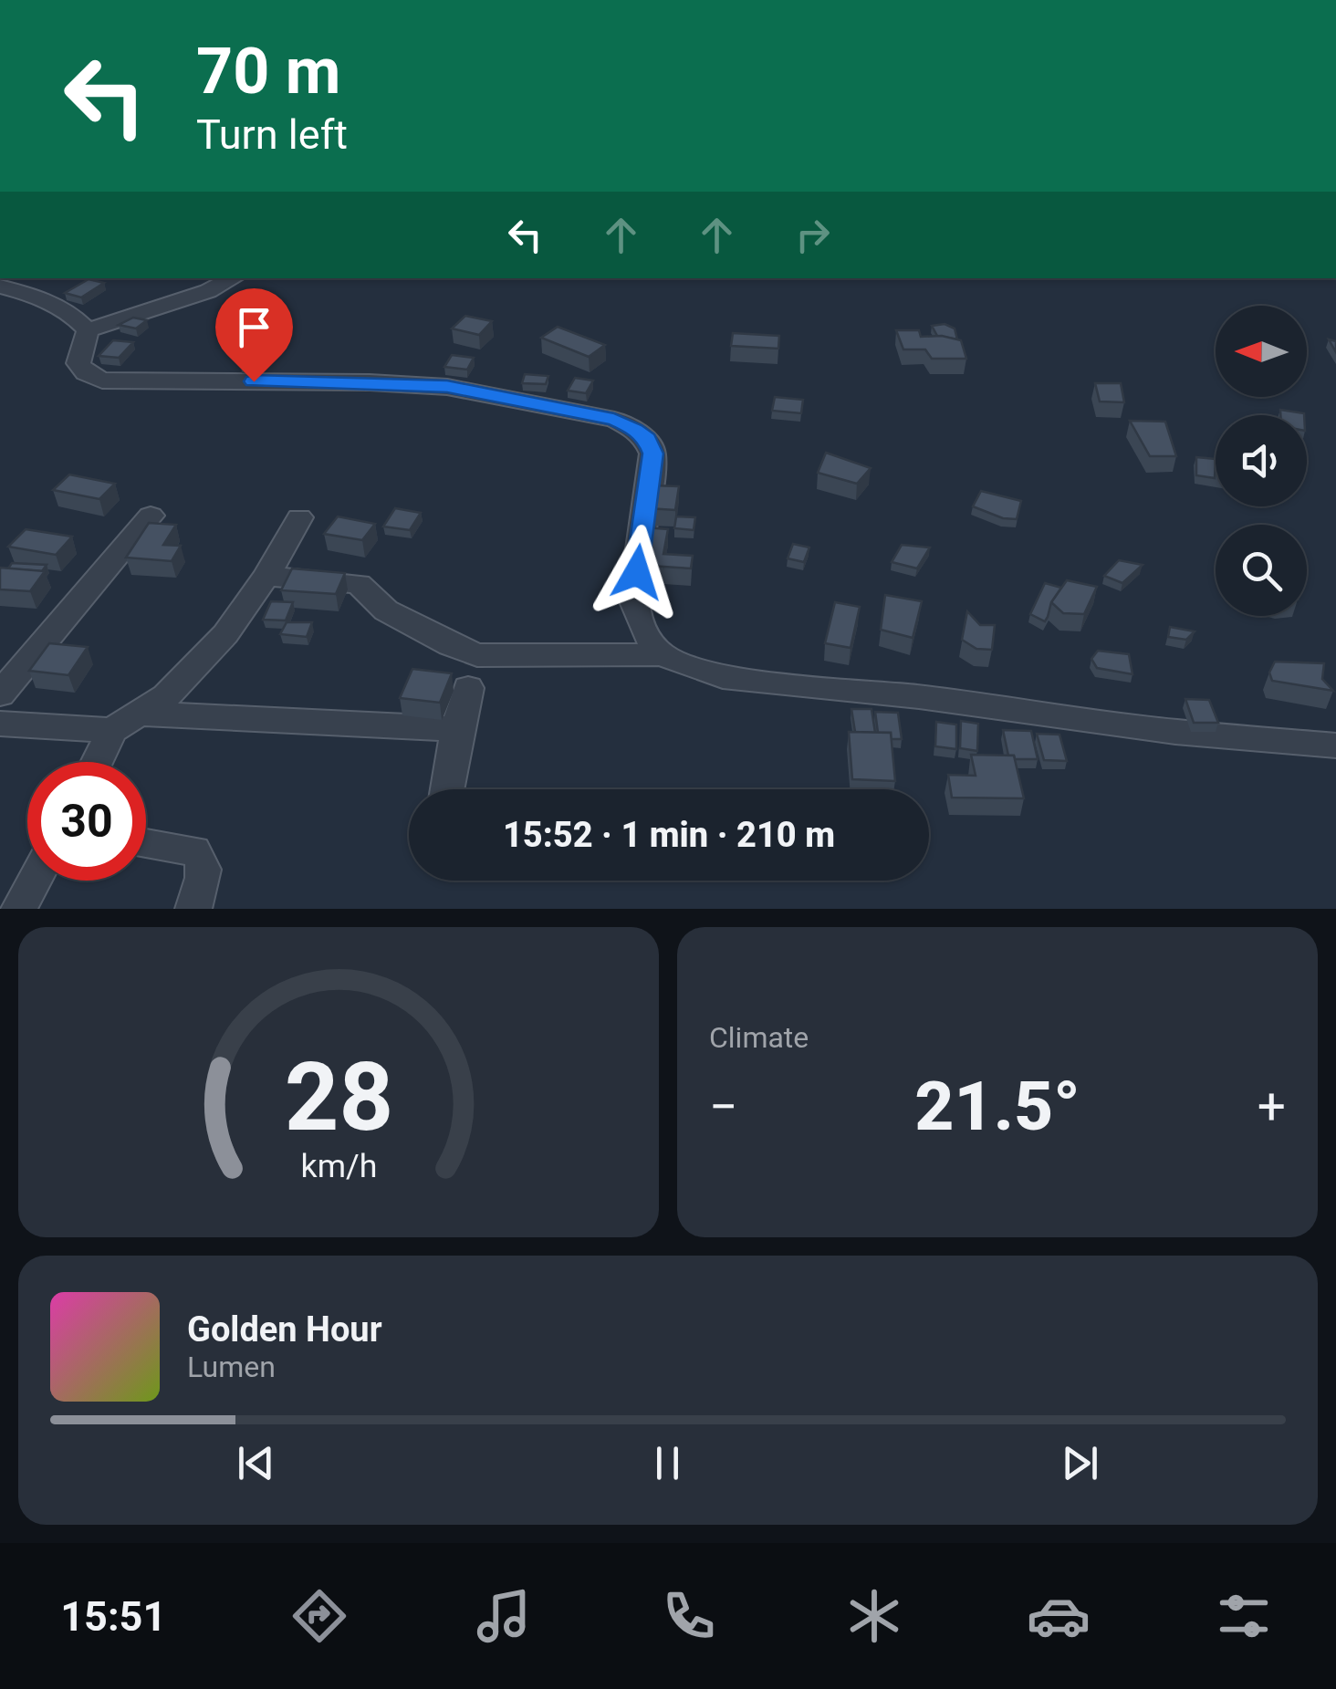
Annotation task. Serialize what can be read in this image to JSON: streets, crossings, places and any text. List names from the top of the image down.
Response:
{
  "north": "left",
  "page": {
    "turn": ["70 m", "Turn left"],
    "limit": "30",
    "trip": "15:52 · 1 min · 210 m",
    "tile": "Climate",
    "heat": ["−", "21.5°", "+"],
    "song": ["Golden Hour", "Lumen"],
    "tabs": "15:51",
    "gauge": ["28", "km/h"]
  }
}
